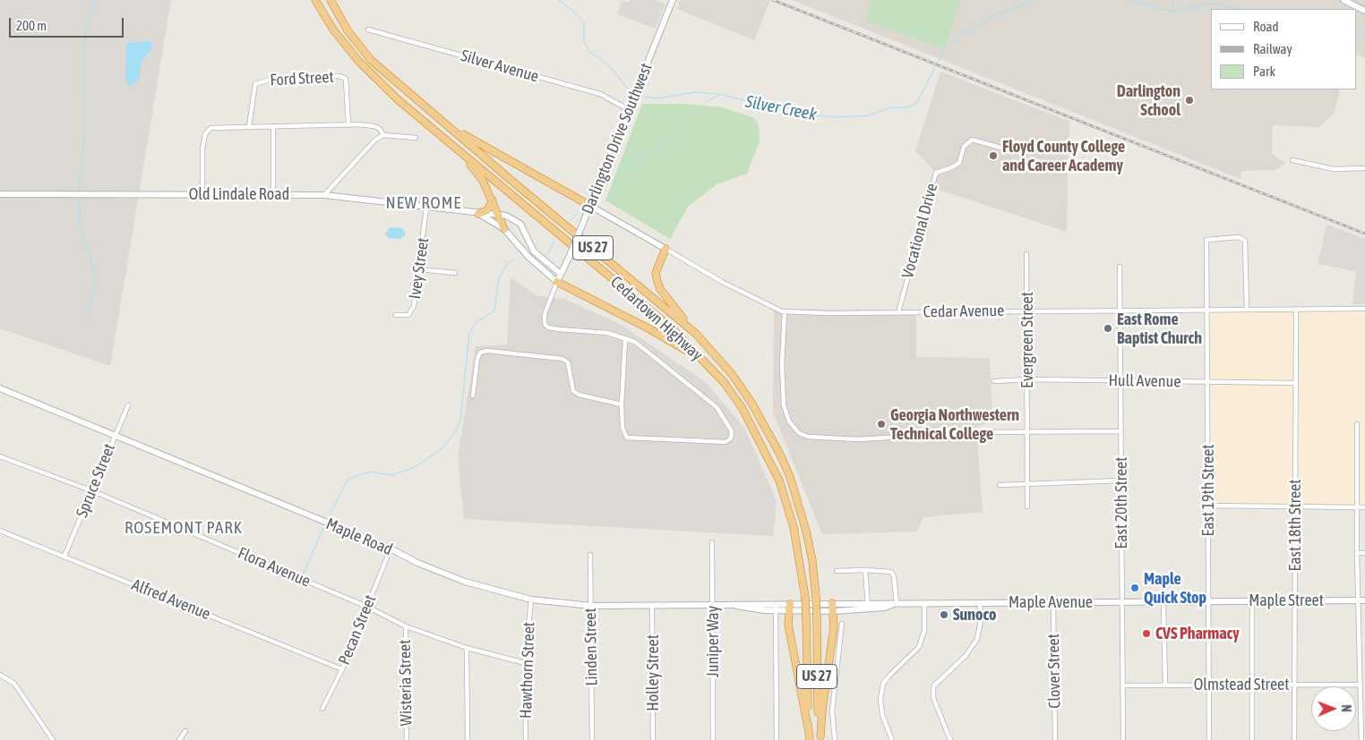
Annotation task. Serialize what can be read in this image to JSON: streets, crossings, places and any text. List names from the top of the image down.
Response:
{
  "streets": {
    "highway": ["US 27", "Cedartown Highway"],
    "main road": [
      "Darlington Drive Southwest",
      "Old Lindale Road",
      "Cedar Avenue",
      "Maple Road",
      "Maple Street",
      "Maple Avenue"
    ],
    "street": [
      "Silver Avenue",
      "Ford Street",
      "Vocational Drive",
      "Ivey Street",
      "Evergreen Street",
      "Hull Avenue",
      "Spruce Street",
      "East 19th Street",
      "East 20th Street",
      "East 18th Street",
      "Flora Avenue",
      "Alfred Avenue",
      "Pecan Street",
      "Juniper Way",
      "Linden Street",
      "Hawthorn Street",
      "Clover Street",
      "Holley Street",
      "Wisteria Street",
      "Olmstead Street"
    ]
  },
  "crossings": [
    ["Silver Avenue", "Darlington Drive Southwest"],
    ["Darlington Drive Southwest", "Old Lindale Road"],
    ["Darlington Drive Southwest", "Cedar Avenue"],
    ["Old Lindale Road", "Ivey Street"],
    ["Vocational Drive", "Cedar Avenue"],
    ["Cedar Avenue", "Evergreen Street"],
    ["Cedar Avenue", "East 19th Street"],
    ["Cedar Avenue", "East 20th Street"],
    ["Cedar Avenue", "East 18th Street"],
    ["Cedartown Highway", "Maple Road"],
    ["Cedartown Highway", "Maple Avenue"],
    ["Evergreen Street", "Hull Avenue"],
    ["Hull Avenue", "East 19th Street"],
    ["Hull Avenue", "East 20th Street"],
    ["Hull Avenue", "East 18th Street"],
    ["Spruce Street", "Maple Road"],
    ["Spruce Street", "Flora Avenue"],
    ["Spruce Street", "Alfred Avenue"],
    ["East 19th Street", "Maple Street"],
    ["East 19th Street", "Maple Avenue"],
    ["East 19th Street", "Olmstead Street"],
    ["East 20th Street", "Maple Avenue"],
    ["East 20th Street", "Olmstead Street"],
    ["East 18th Street", "Maple Street"],
    ["East 18th Street", "Olmstead Street"],
    ["Maple Road", "Maple Avenue"],
    ["Maple Road", "Pecan Street"],
    ["Maple Road", "Juniper Way"],
    ["Maple Road", "Linden Street"],
    ["Maple Road", "Hawthorn Street"],
    ["Maple Road", "Holley Street"],
    ["Flora Avenue", "Pecan Street"],
    ["Flora Avenue", "Hawthorn Street"],
    ["Flora Avenue", "Wisteria Street"],
    ["Alfred Avenue", "Pecan Street"],
    ["Maple Street", "Maple Avenue"],
    ["Maple Avenue", "Clover Street"]
  ],
  "districts": ["NEW ROME", "ROSEMONT PARK"],
  "water": ["Silver Creek"],
  "places": [
    "Darlington School",
    "Floyd County College and Career Academy",
    "East Rome Baptist Church",
    "Georgia Northwestern Technical College",
    "Maple Quick Stop",
    "Sunoco",
    "CVS Pharmacy"
  ],
  "legend": ["Road", "Railway", "Park"],
  "scale_bar": "200 m",
  "north": "right"
}
